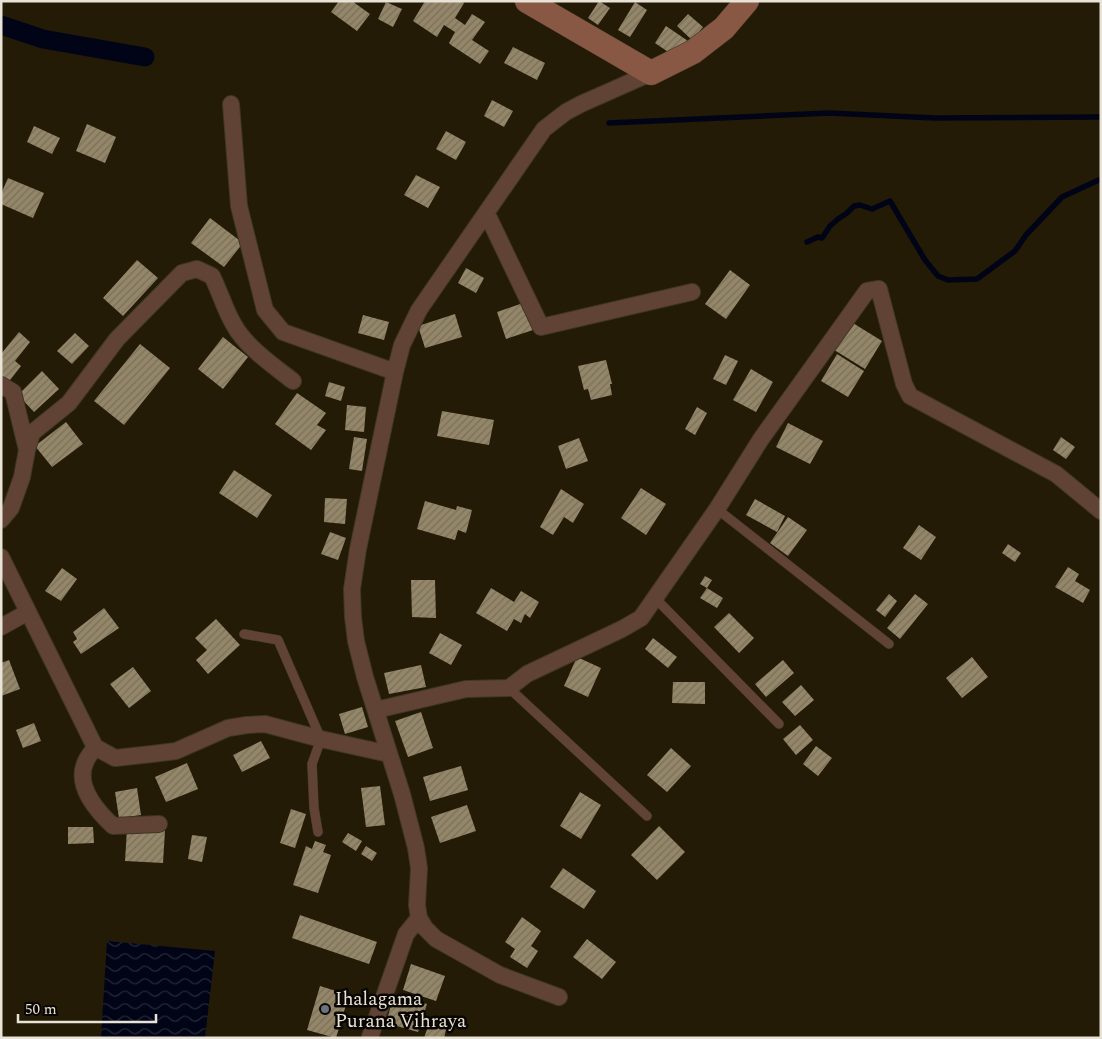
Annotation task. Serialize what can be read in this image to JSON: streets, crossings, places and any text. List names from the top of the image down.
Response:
{
  "places": ["Ihalagama Purana Vihraya"],
  "scale_bar": "50 m"
}
